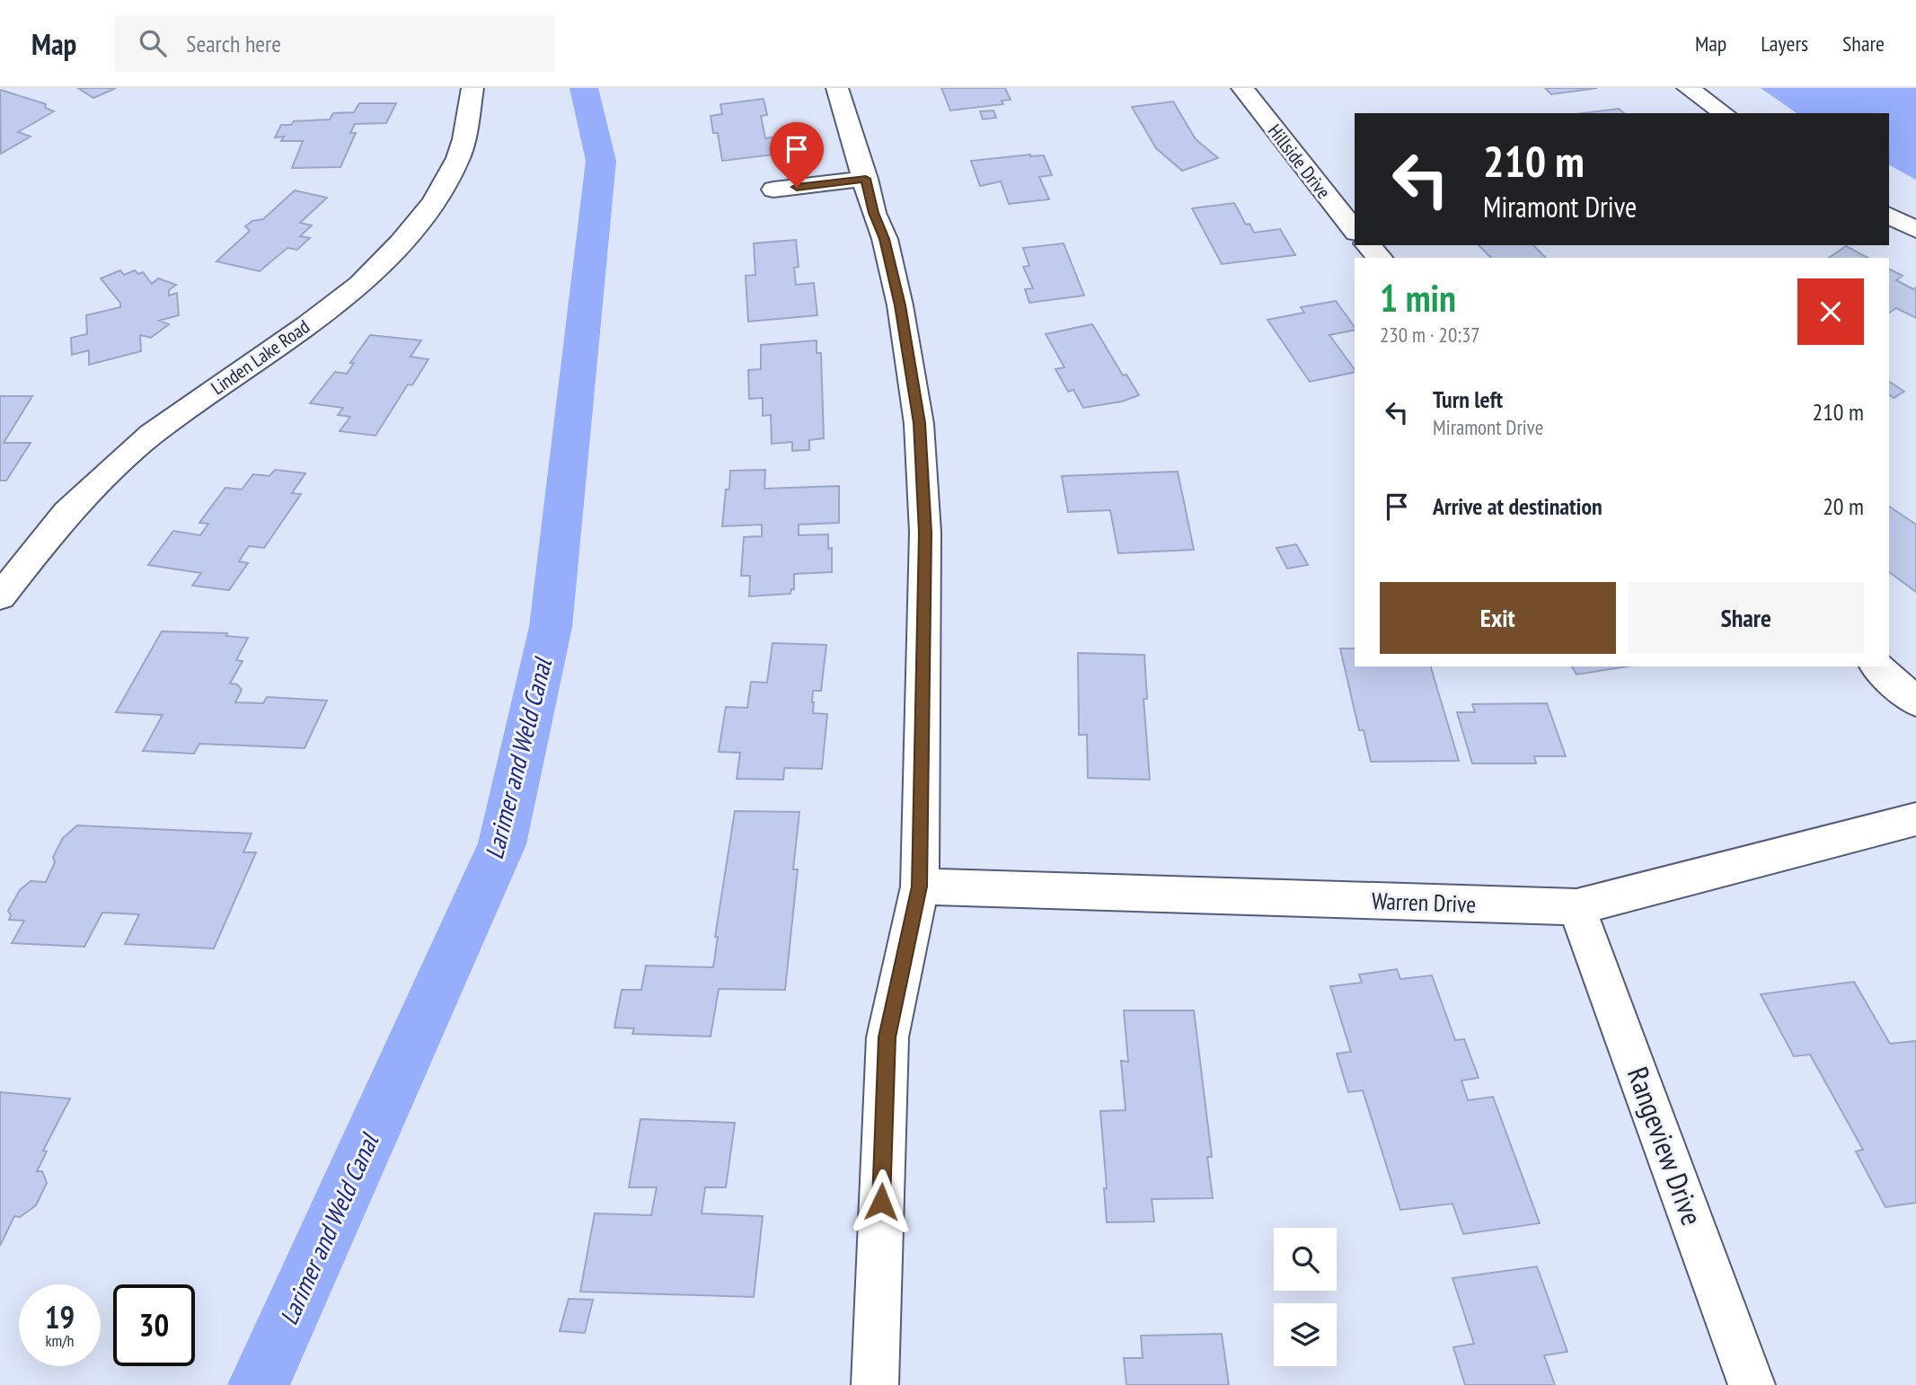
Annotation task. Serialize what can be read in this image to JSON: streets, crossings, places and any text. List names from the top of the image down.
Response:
{
  "streets": {
    "street": [
      "Hillside Drive",
      "Linden Lake Road",
      "Warren Drive",
      "Rangeview Drive"
    ]
  },
  "crossings": [
    ["Warren Drive", "Rangeview Drive"]
  ],
  "water": ["Larimer and Weld Canal"],
  "page": {
    "header": "Map",
    "search": "Search here",
    "nav": ["Map", "Layers", "Share"],
    "turn": ["210 m", "Miramont Drive"],
    "heading": ["1 min", "230 m · 20:37"],
    "list": [
      {
        "name": "Turn left",
        "note": "Miramont Drive",
        "value": "210 m"
      },
      {
        "name": "Arrive at destination",
        "value": "20 m"
      }
    ],
    "buttons": ["Exit", "Share"],
    "speed": "19 km/h",
    "limit": "30"
  }
}
